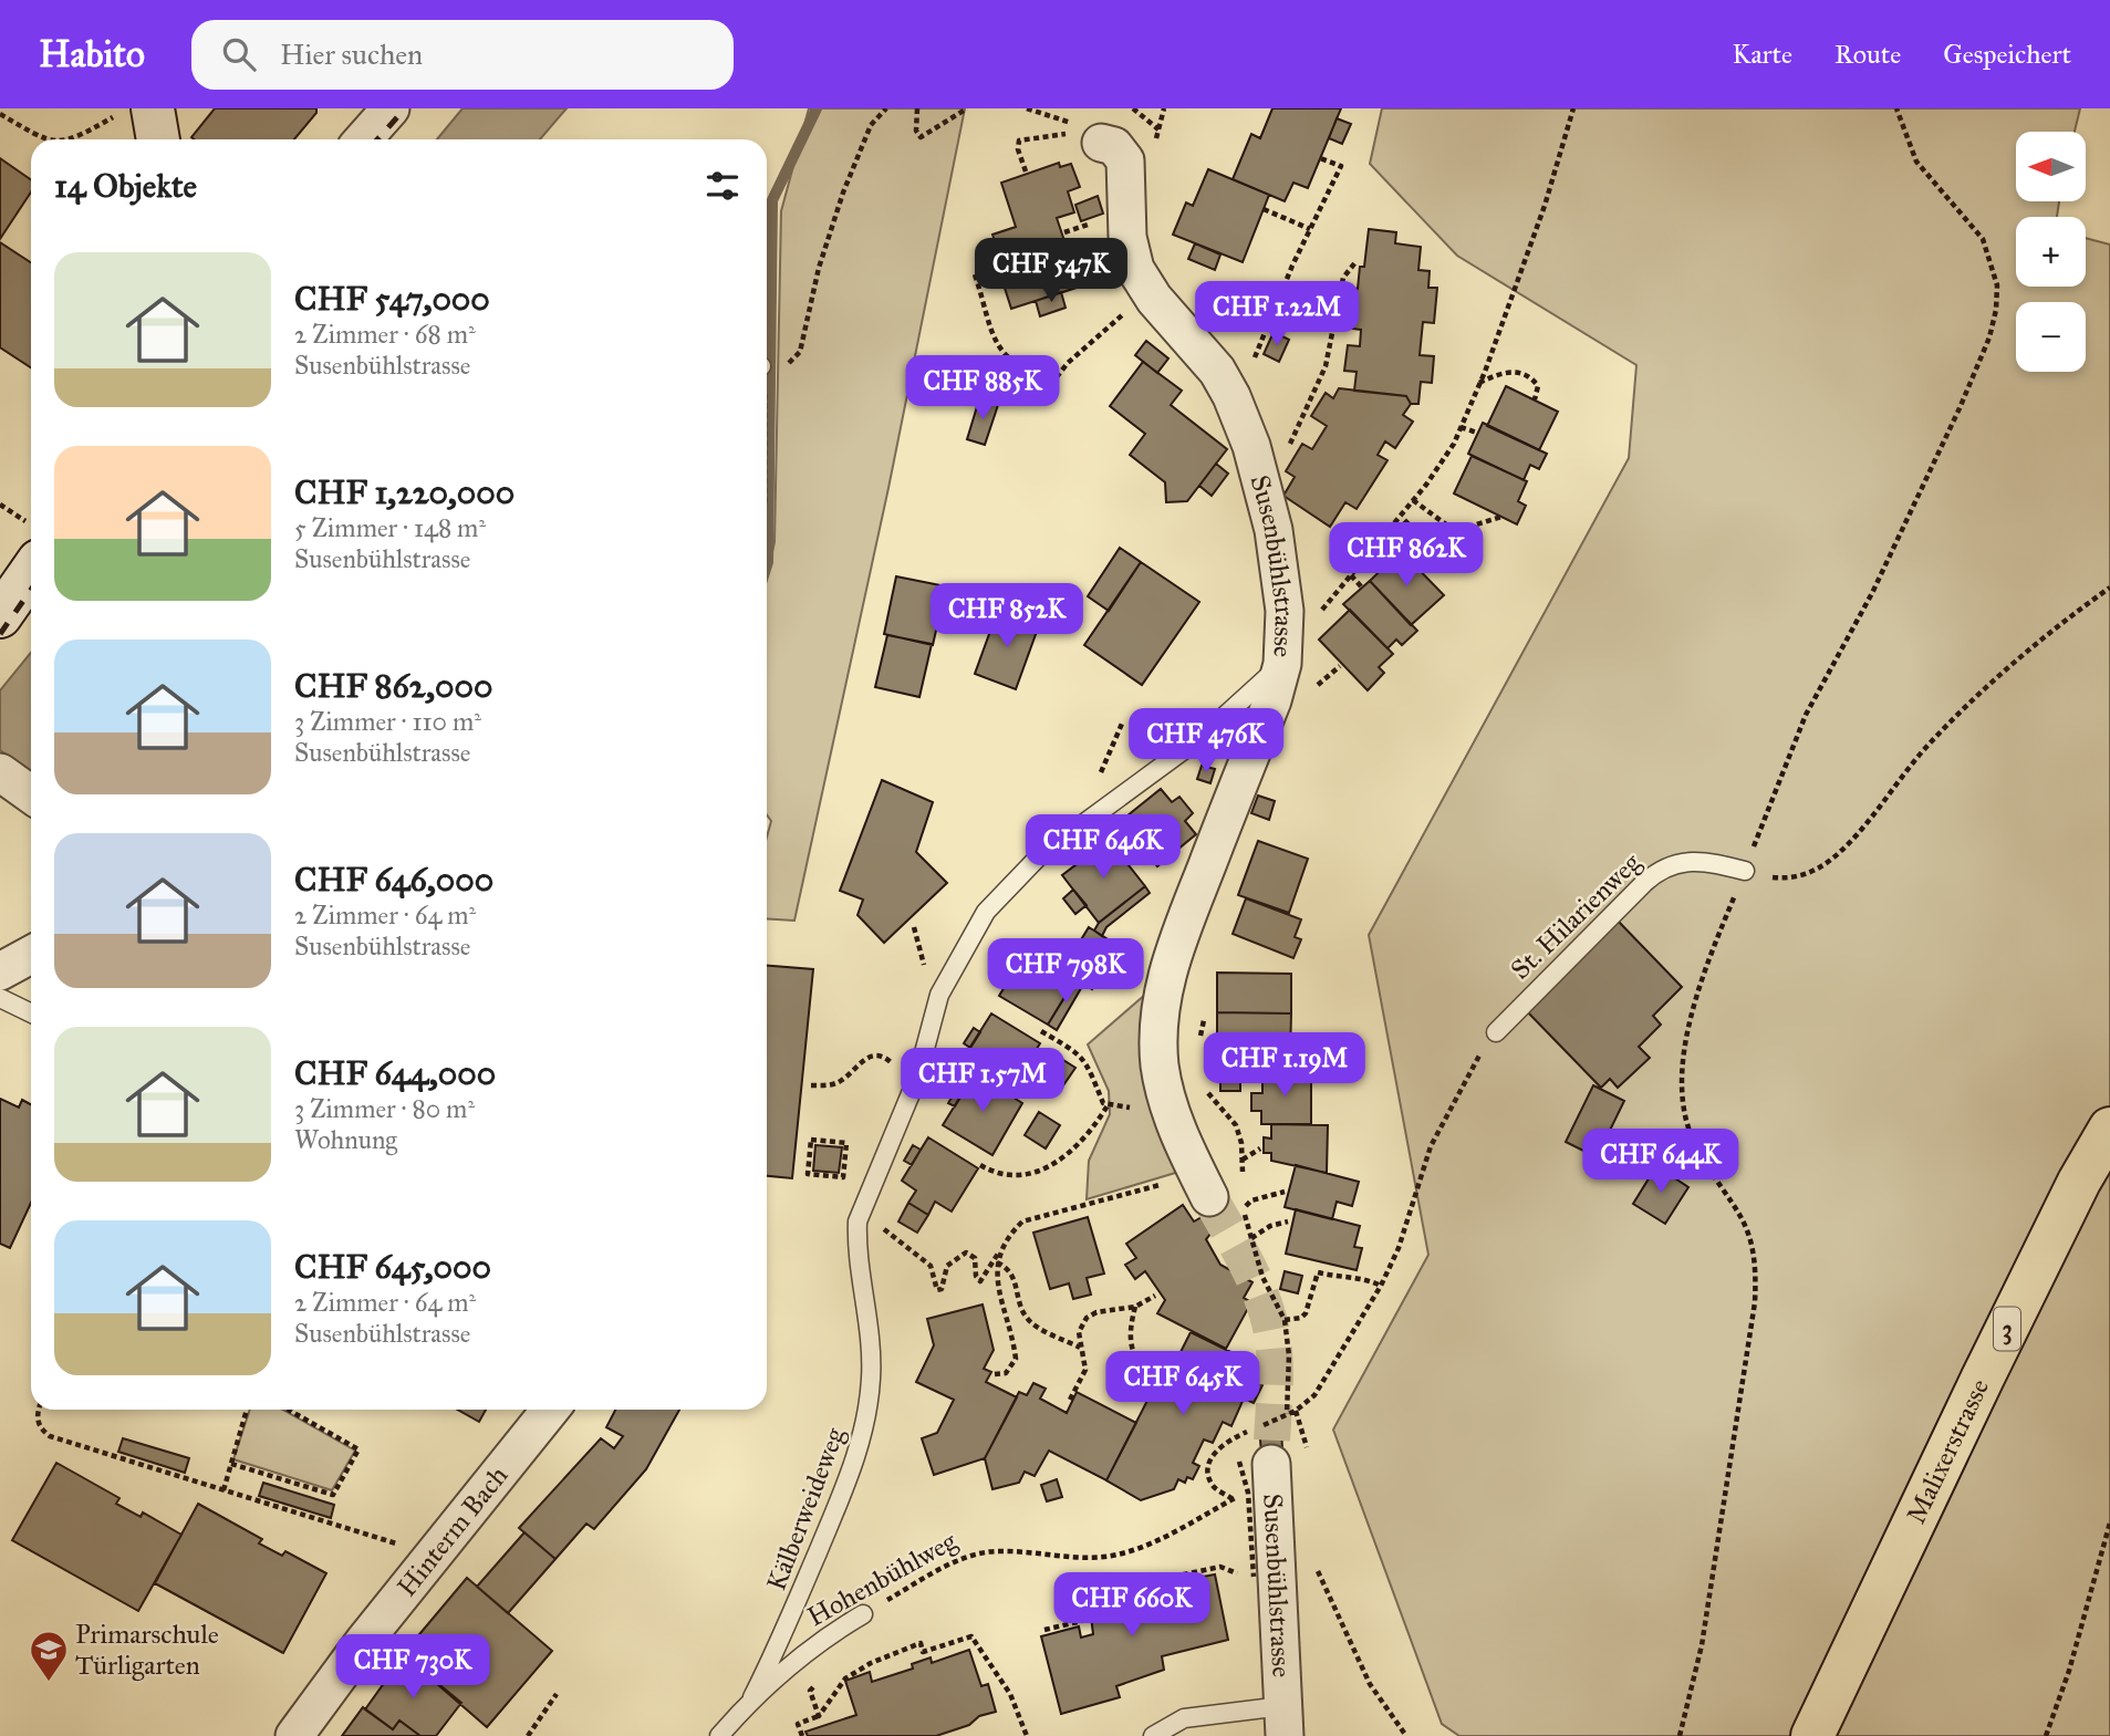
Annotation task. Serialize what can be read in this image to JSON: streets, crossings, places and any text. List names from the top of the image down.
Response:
{
  "streets": {
    "main road": ["3", "Malixerstrasse"],
    "street": ["Susenbühlstrasse", "Hinterm Bach"],
    "lane": ["St. Hilarienweg", "Kälberweideweg", "Hohenbühlweg"]
  },
  "crossings": [
    ["Susenbühlstrasse", "Kälberweideweg"],
    ["Susenbühlstrasse", "Hohenbühlweg"],
    ["Kälberweideweg", "Hohenbühlweg"]
  ],
  "places": {
    "school or university": ["Primarschule Türligarten"]
  },
  "north": "left",
  "page": {
    "header": "Habito",
    "search": "Hier suchen",
    "nav": ["Karte", "Route", "Gespeichert"],
    "map_buttons": ["+", "−"],
    "heading": "14 Objekte",
    "list": [
      {
        "name": "CHF 547,000",
        "note": "2 Zimmer · 68 m² · Susenbühlstrasse"
      },
      {
        "name": "CHF 1,220,000",
        "note": "5 Zimmer · 148 m² · Susenbühlstrasse"
      },
      {
        "name": "CHF 862,000",
        "note": "3 Zimmer · 110 m² · Susenbühlstrasse"
      },
      {
        "name": "CHF 646,000",
        "note": "2 Zimmer · 64 m² · Susenbühlstrasse"
      },
      {
        "name": "CHF 644,000",
        "note": "3 Zimmer · 80 m² · Wohnung"
      },
      {
        "name": "CHF 645,000",
        "note": "2 Zimmer · 64 m² · Susenbühlstrasse"
      }
    ],
    "price": [
      "CHF 547K",
      "CHF 1.22M",
      "CHF 885K",
      "CHF 862K",
      "CHF 852K",
      "CHF 476K",
      "CHF 646K",
      "CHF 798K",
      "CHF 1.19M",
      "CHF 1.57M",
      "CHF 644K",
      "CHF 645K",
      "CHF 660K",
      "CHF 730K"
    ]
  }
}
